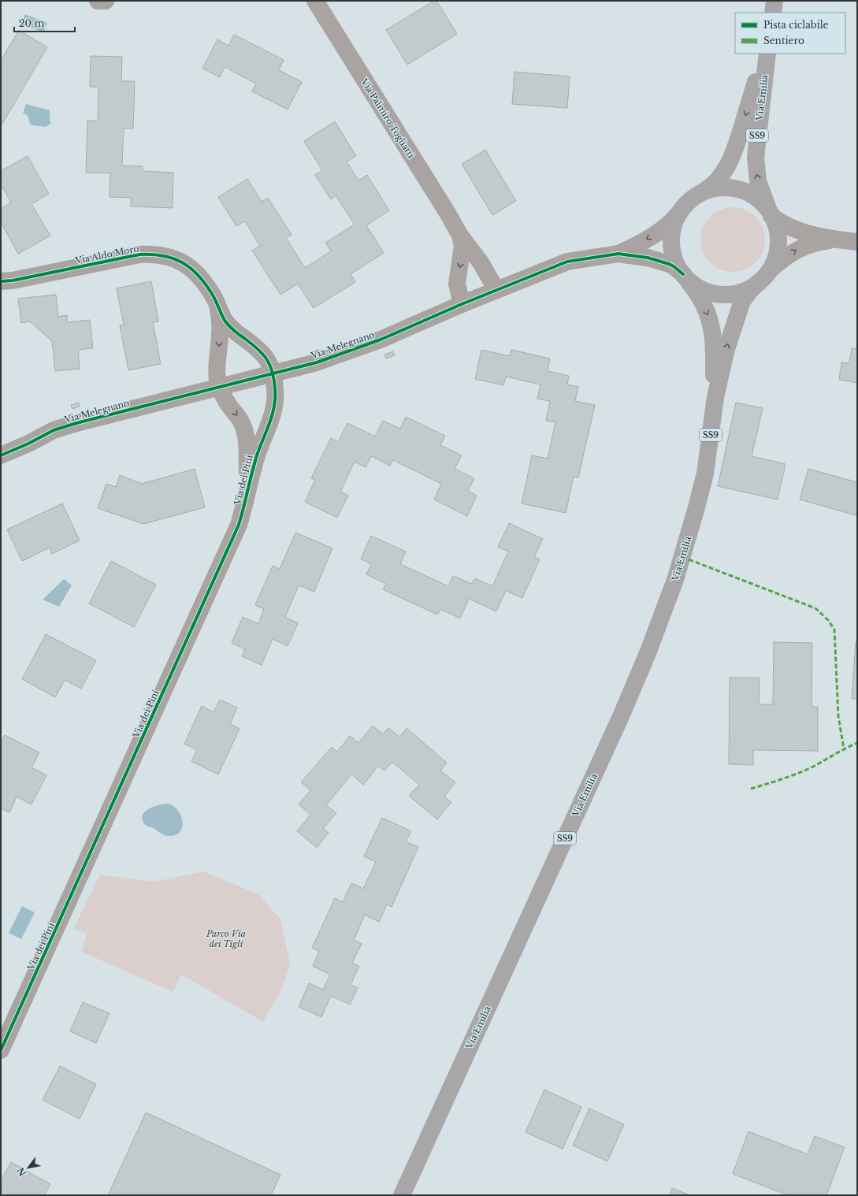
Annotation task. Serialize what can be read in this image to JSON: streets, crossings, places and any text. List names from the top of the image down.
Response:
{
  "streets": {
    "main road": ["Via Emilia", "SS9"],
    "street": [
      "Via Palmiro Togliatti",
      "Via Aldo Moro",
      "Via Melegnano",
      "Via dei Pini"
    ]
  },
  "crossings": [
    ["Via Emilia", "Via Melegnano"],
    ["Via Palmiro Togliatti", "Via Melegnano"],
    ["Via Aldo Moro", "Via Melegnano"],
    ["Via Aldo Moro", "Via dei Pini"],
    ["Via Melegnano", "Via dei Pini"]
  ],
  "parks": ["Parco Via dei Tigli"],
  "legend": ["Pista ciclabile", "Sentiero"],
  "scale_bar": "20 m",
  "north": "bottom left"
}
